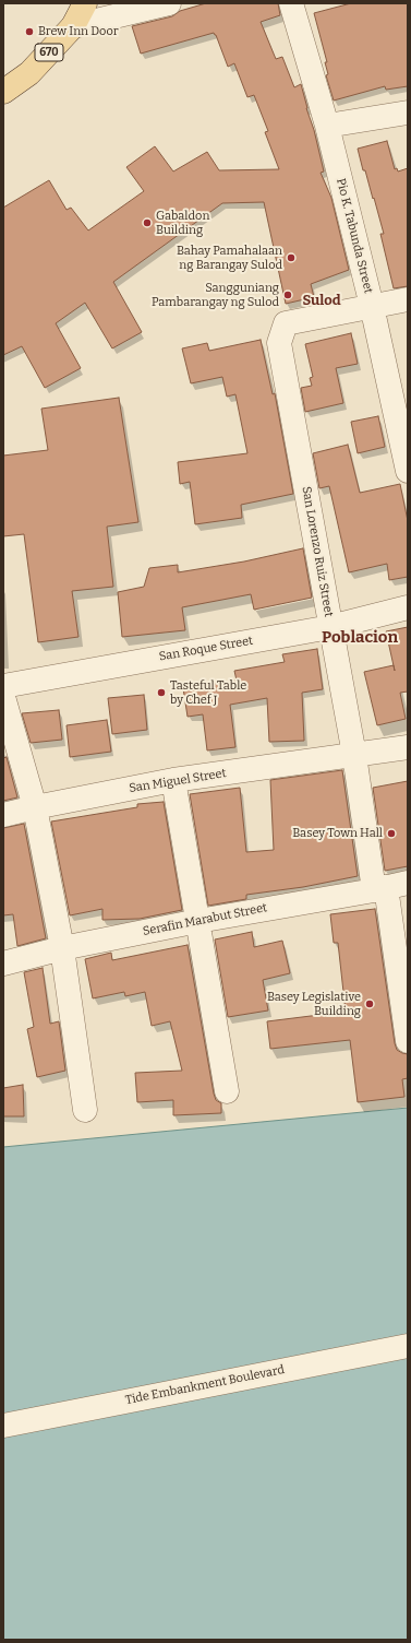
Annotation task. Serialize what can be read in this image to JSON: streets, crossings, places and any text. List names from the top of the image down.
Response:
{
  "streets": {
    "main road": ["670"],
    "street": [
      "Pio K. Tabunda Street",
      "San Lorenzo Ruiz Street",
      "San Roque Street",
      "San Miguel Street",
      "Serafin Marabut Street",
      "Tide Embankment Boulevard"
    ]
  },
  "crossings": [
    ["Pio K. Tabunda Street", "San Lorenzo Ruiz Street"],
    ["San Lorenzo Ruiz Street", "San Roque Street"],
    ["San Lorenzo Ruiz Street", "San Miguel Street"],
    ["San Lorenzo Ruiz Street", "Serafin Marabut Street"]
  ],
  "districts": ["Sulod", "Poblacion"],
  "places": [
    "Brew Inn Door",
    "Gabaldon Building",
    "Bahay Pamahalaan ng Barangay Sulod",
    "Sangguniang Pambarangay ng Sulod",
    "Tasteful Table by Chef J",
    "Basey Town Hall",
    "Basey Legislative Building"
  ]
}
